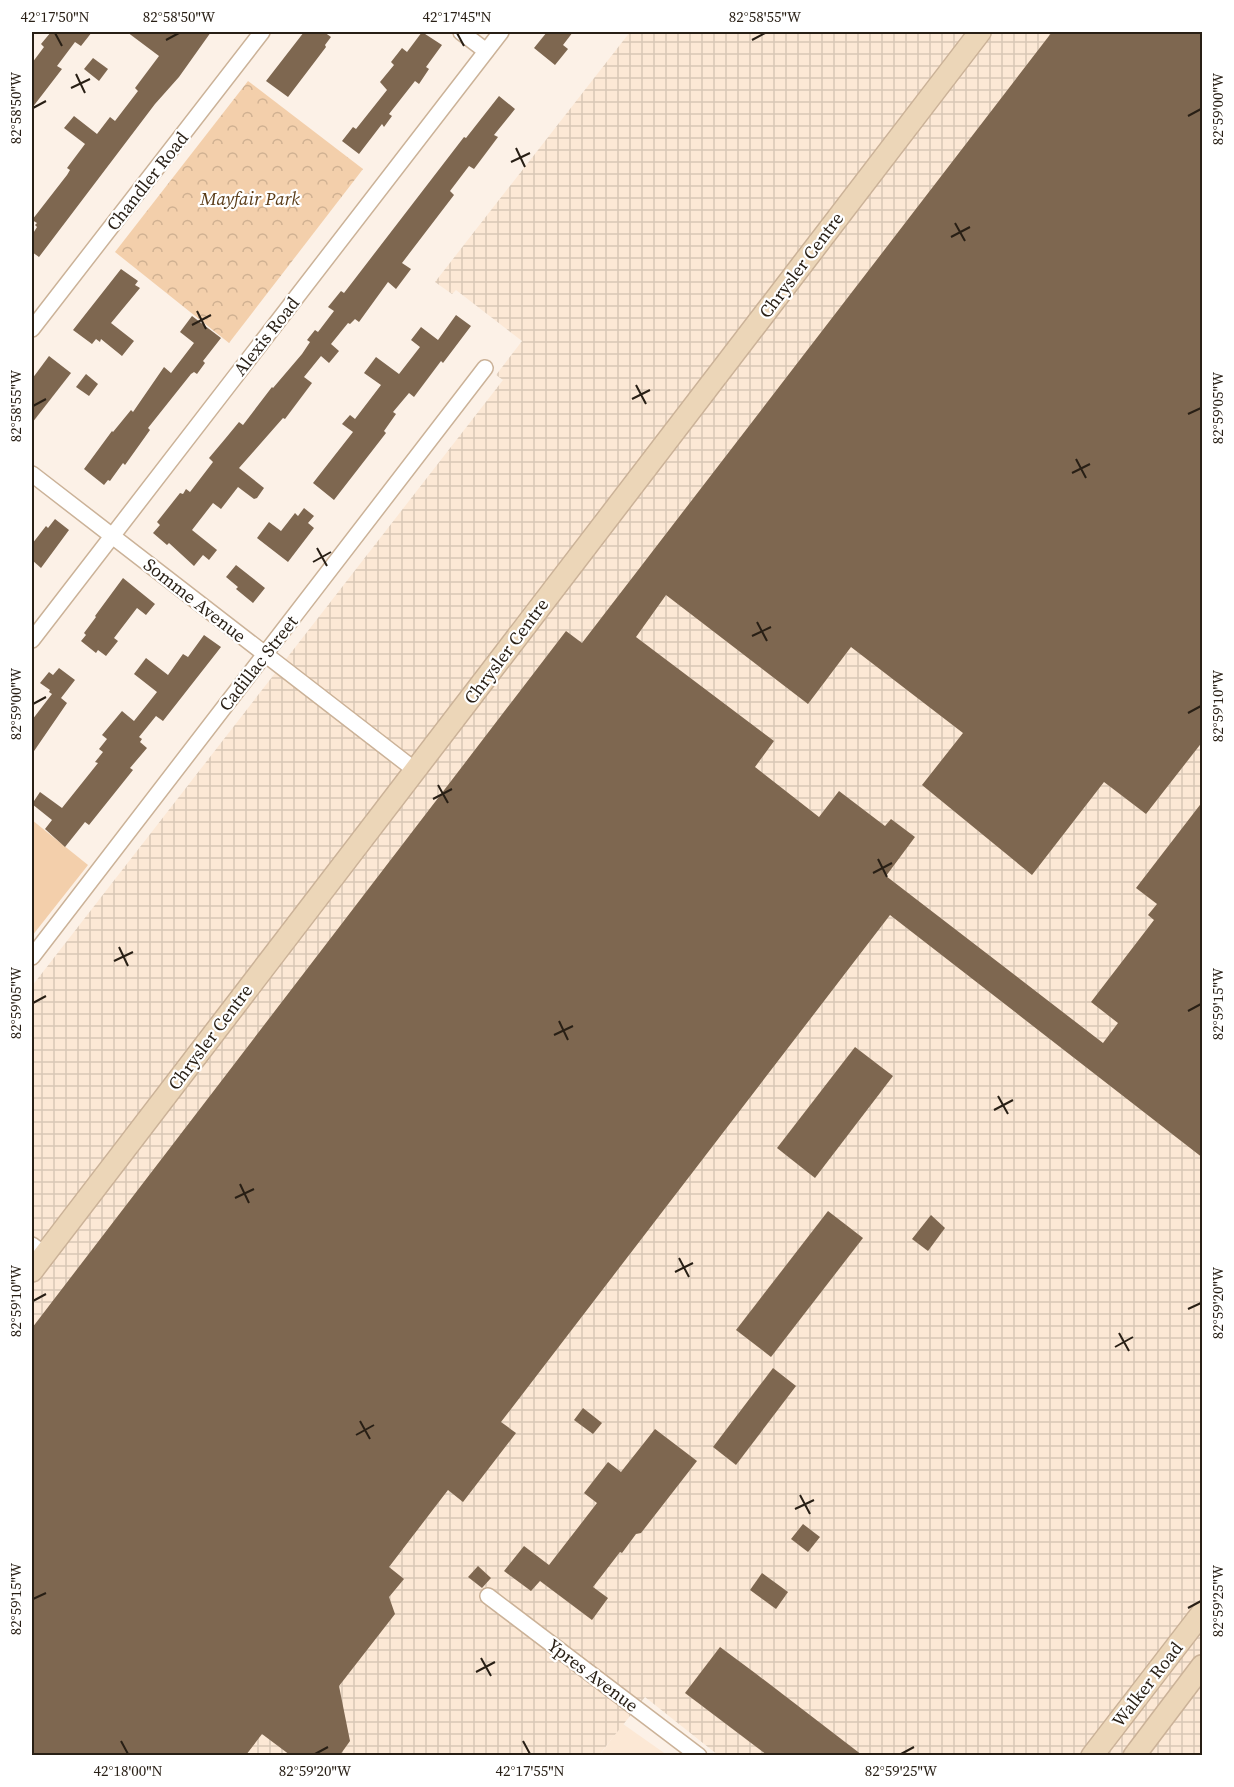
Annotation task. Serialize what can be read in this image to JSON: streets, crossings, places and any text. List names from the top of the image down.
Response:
{
  "streets": {
    "street": [
      "Chandler Road",
      "Chrysler Centre",
      "Alexis Road",
      "Somme Avenue",
      "Cadillac Street",
      "Ypres Avenue",
      "Walker Road"
    ]
  },
  "crossings": [
    ["Chrysler Centre", "Somme Avenue"],
    ["Alexis Road", "Somme Avenue"],
    ["Somme Avenue", "Cadillac Street"]
  ],
  "parks": ["Mayfair Park"],
  "coordinates": [
    "42°17'50\"N",
    "82°58'50\"W",
    "42°17'45\"N",
    "82°58'55\"W",
    "82°59'00\"W",
    "82°59'05\"W",
    "82°59'10\"W",
    "82°59'15\"W",
    "82°59'20\"W",
    "82°59'25\"W",
    "42°18'00\"N",
    "42°17'55\"N"
  ]
}
